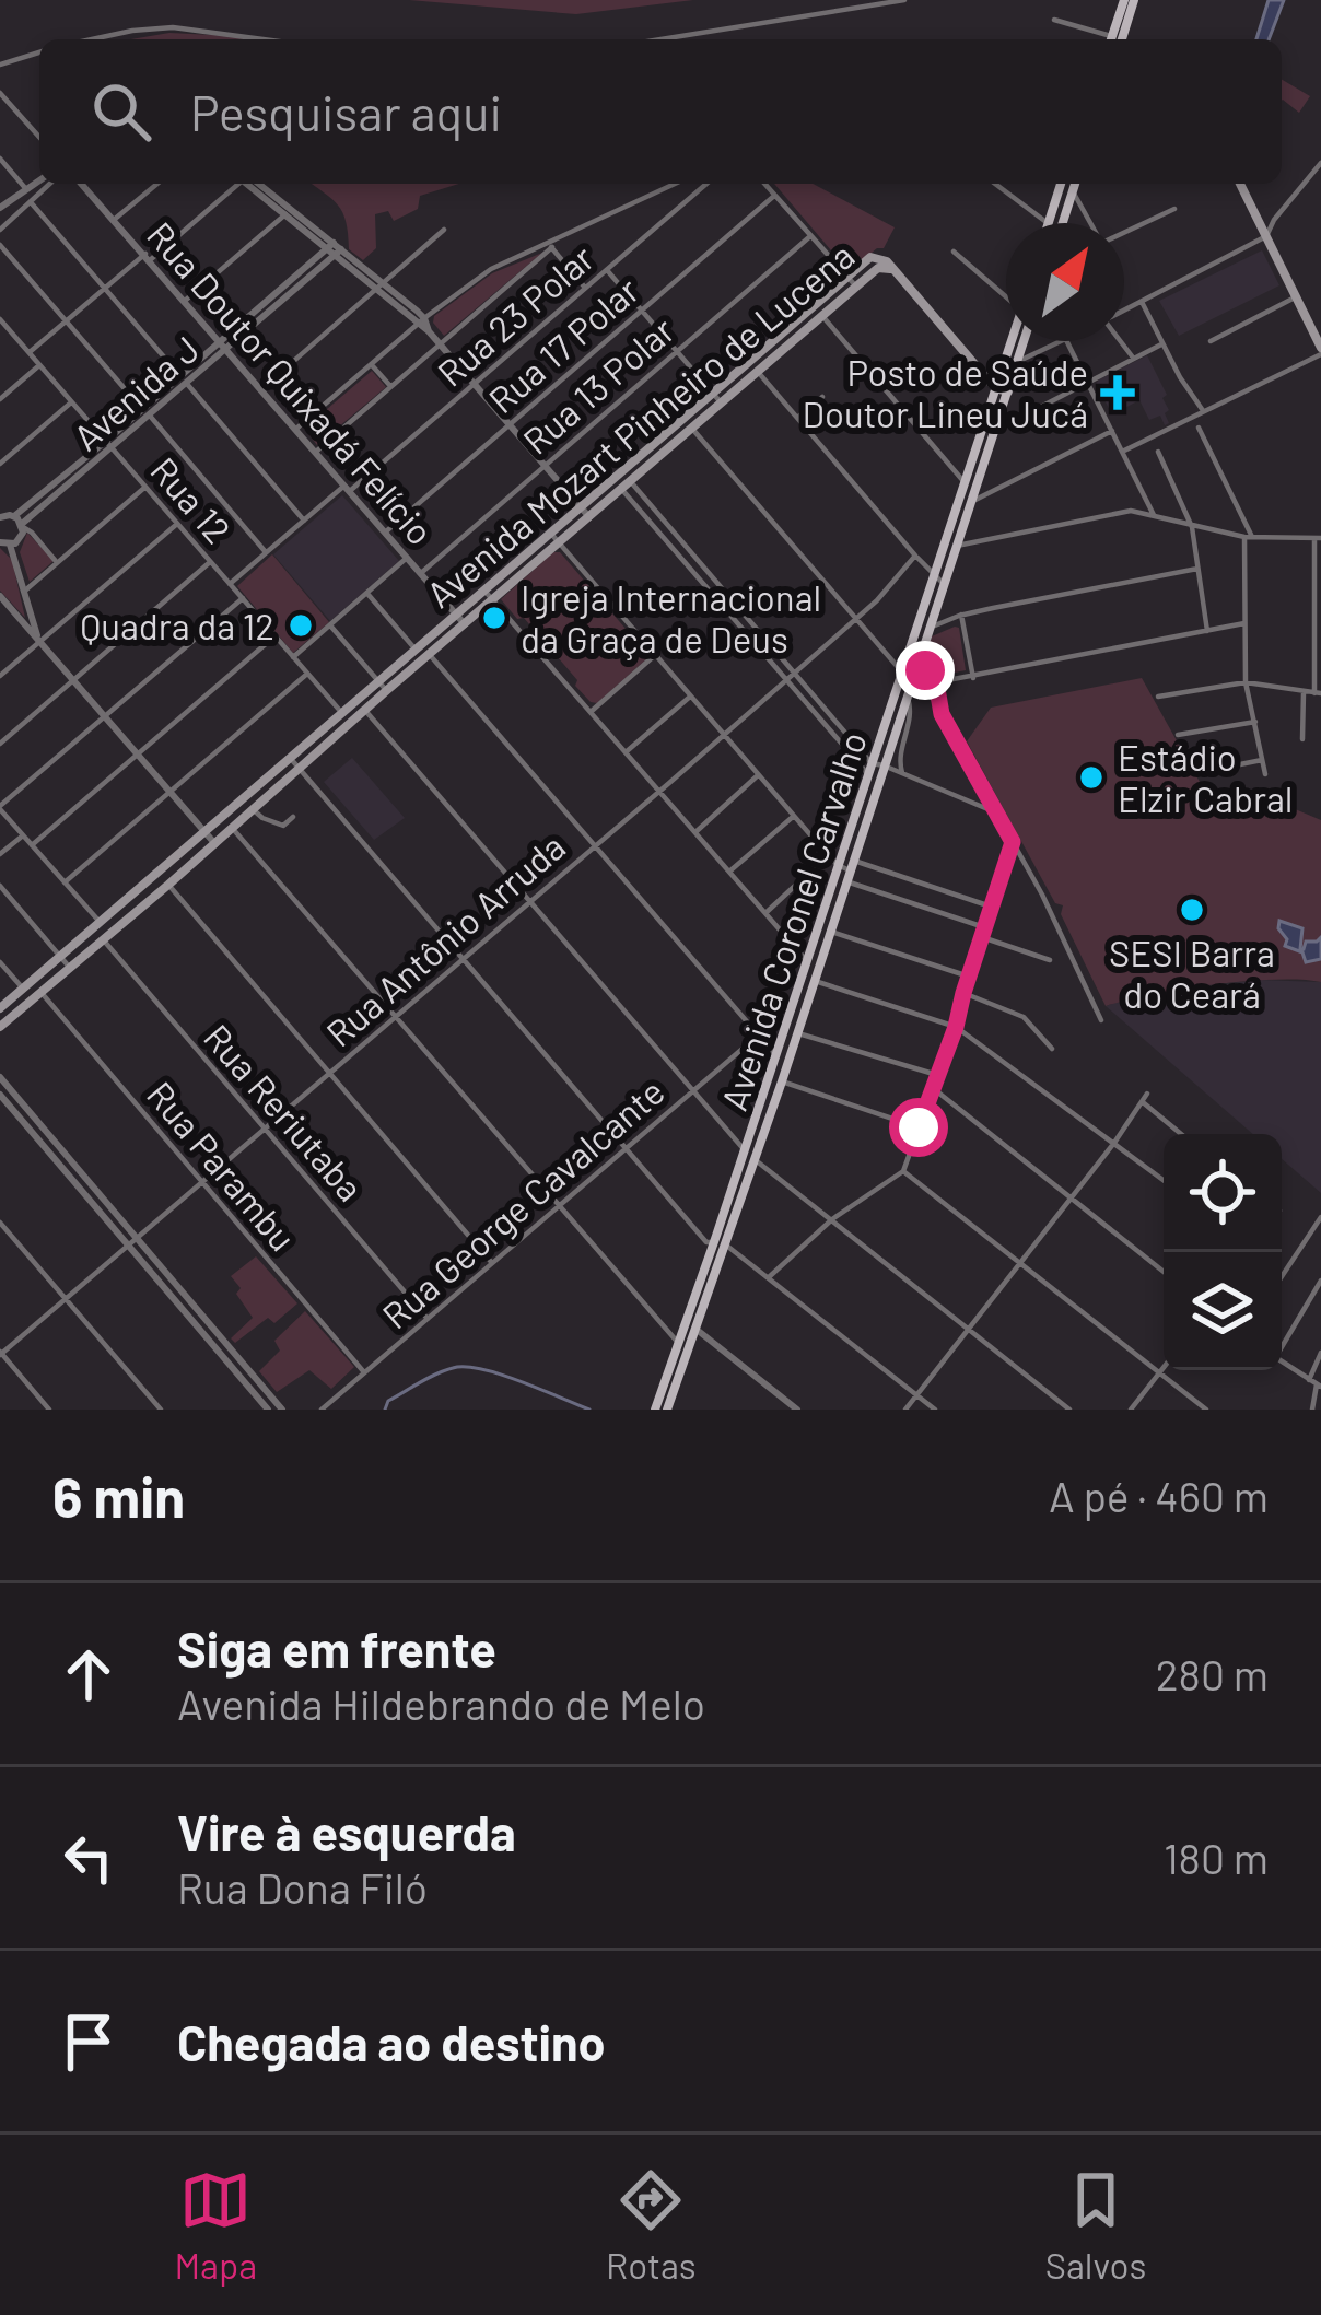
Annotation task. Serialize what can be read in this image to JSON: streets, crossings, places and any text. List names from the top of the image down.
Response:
{
  "streets": {
    "main road": ["Avenida Mozart Pinheiro de Lucena", "Avenida Coronel Carvalho"],
    "street": [
      "Rua 23 Polar",
      "Rua 17 Polar",
      "Rua Doutor Quixadá Felício",
      "Rua 13 Polar",
      "Avenida J",
      "Rua 12",
      "Rua Antônio Arruda",
      "Rua Reriutaba",
      "Rua Parambu",
      "Rua George Cavalcante"
    ]
  },
  "crossings": [
    ["Rua 23 Polar", "Rua Doutor Quixadá Felício"],
    ["Rua 23 Polar", "Rua 12"],
    ["Rua 17 Polar", "Rua Doutor Quixadá Felício"],
    ["Rua Doutor Quixadá Felício", "Rua 13 Polar"],
    ["Rua Doutor Quixadá Felício", "Avenida J"],
    ["Rua Doutor Quixadá Felício", "Avenida Mozart Pinheiro de Lucena"],
    ["Avenida J", "Rua 12"],
    ["Avenida Mozart Pinheiro de Lucena", "Rua 12"],
    ["Avenida Mozart Pinheiro de Lucena", "Rua Reriutaba"],
    ["Avenida Mozart Pinheiro de Lucena", "Rua Parambu"],
    ["Rua Antônio Arruda", "Rua Reriutaba"],
    ["Rua Antônio Arruda", "Rua Parambu"],
    ["Rua Reriutaba", "Rua George Cavalcante"],
    ["Rua Parambu", "Rua George Cavalcante"]
  ],
  "places": {
    "health": ["Posto de Saúde Doutor Lineu Jucá"],
    "other": [
      "Igreja Internacional da Graça de Deus",
      "Quadra da 12",
      "Estádio Elzir Cabral",
      "SESI Barra do Ceará"
    ]
  },
  "north": "top right",
  "page": {
    "search": "Pesquisar aqui",
    "heading": ["6 min", "A pé · 460 m"],
    "list": [
      ["Siga em frente", "Avenida Hildebrando de Melo", "280 m"],
      ["Vire à esquerda", "Rua Dona Filó", "180 m"],
      "Chegada ao destino"
    ],
    "nav": ["Mapa", "Rotas", "Salvos"]
  }
}
